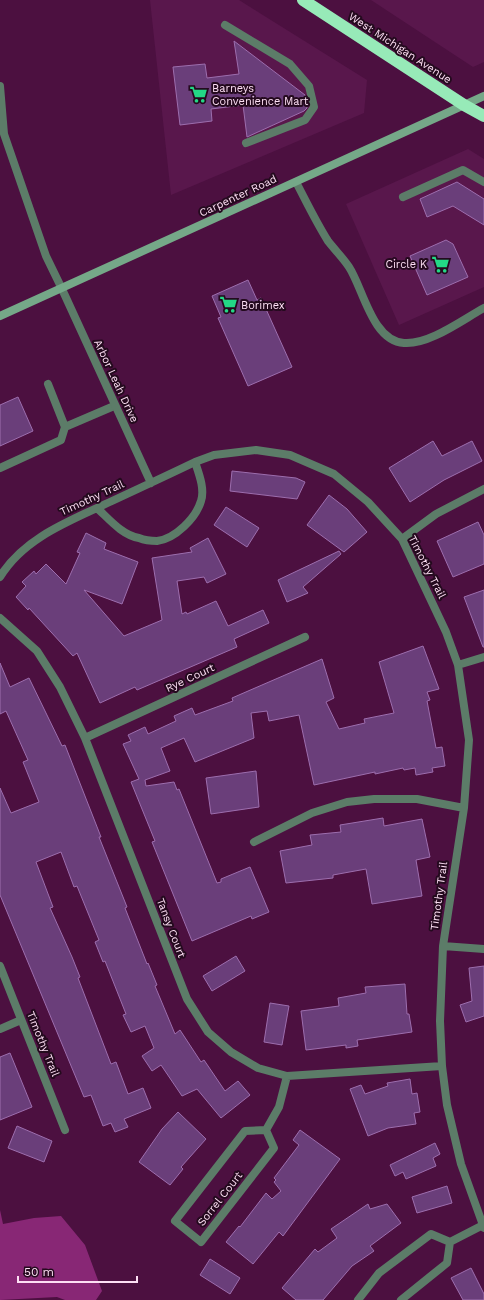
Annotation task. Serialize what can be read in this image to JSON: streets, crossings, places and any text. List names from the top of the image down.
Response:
{
  "streets": {
    "highway": ["West Michigan Avenue"],
    "main road": ["Carpenter Road"],
    "street": [
      "Arbor Leah Drive",
      "Timothy Trail",
      "Rye Court",
      "Tansy Court",
      "Sorrel Court"
    ]
  },
  "crossings": [
    ["West Michigan Avenue", "Carpenter Road"],
    ["Carpenter Road", "Arbor Leah Drive"],
    ["Arbor Leah Drive", "Timothy Trail"],
    ["Timothy Trail", "Tansy Court"],
    ["Rye Court", "Tansy Court"]
  ],
  "places": {
    "supermarket": ["Barneys Convenience Mart", "Circle K", "Borimex"]
  },
  "scale_bar": "50 m"
}
